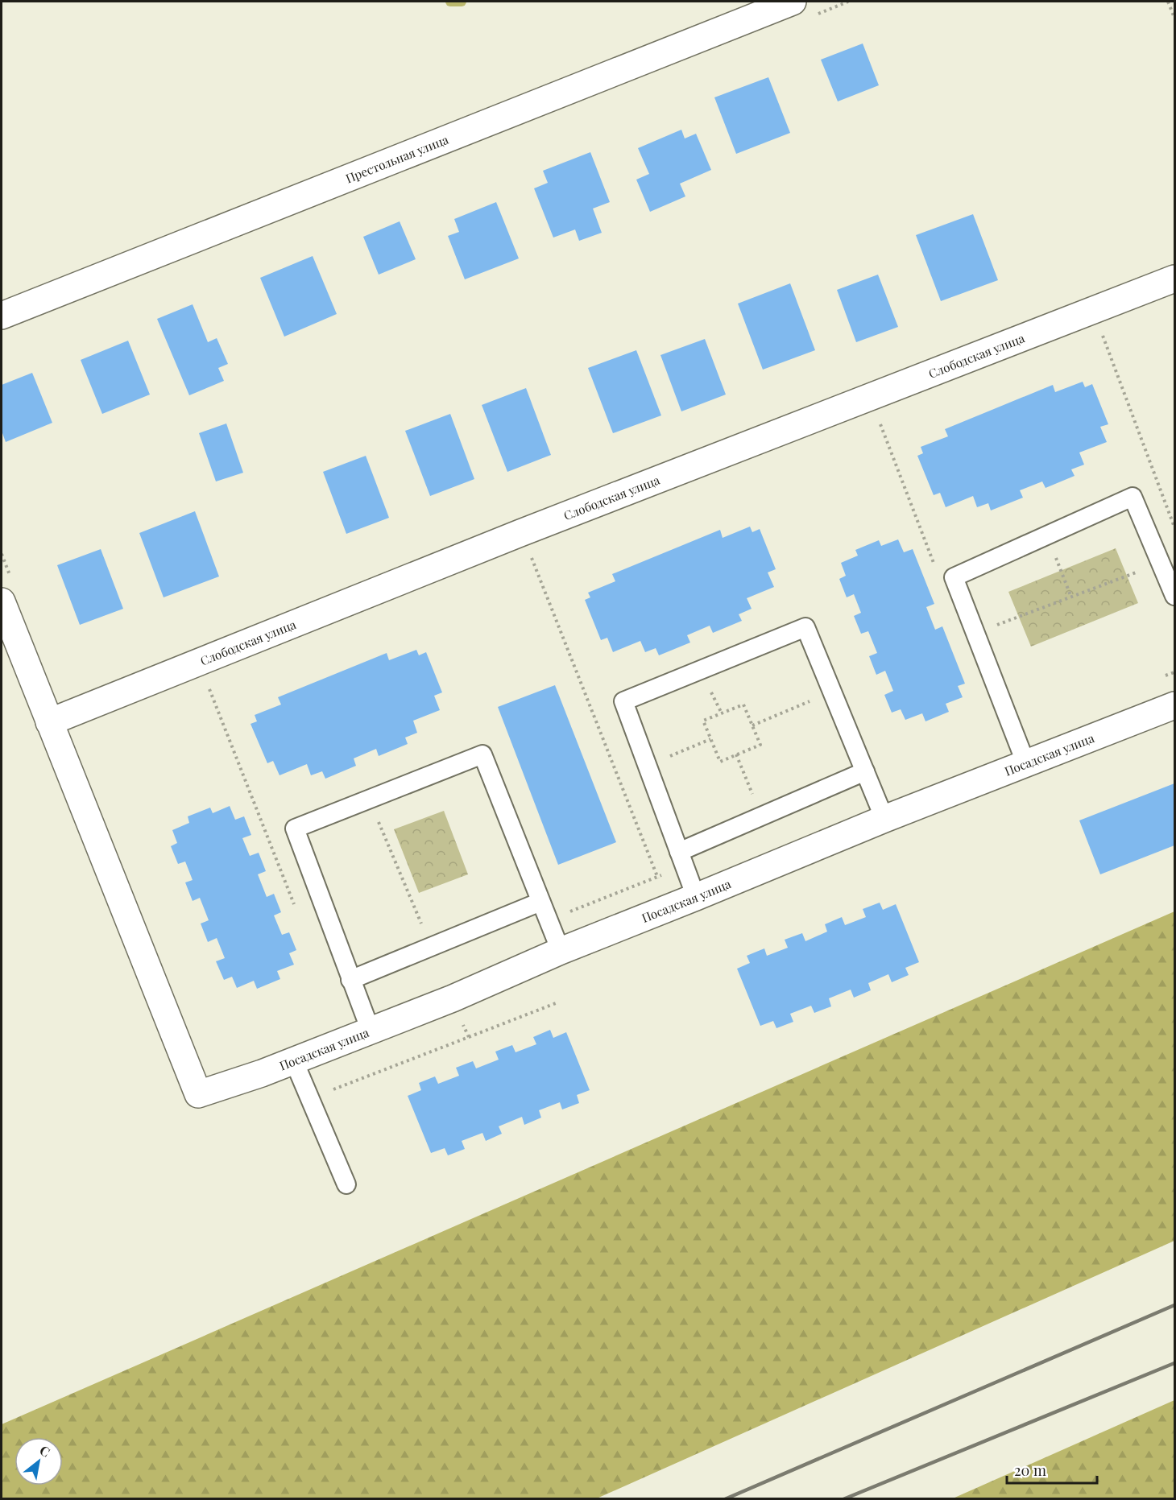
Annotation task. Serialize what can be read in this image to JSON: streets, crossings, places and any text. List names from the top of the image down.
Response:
{
  "streets": {
    "street": ["Престольная улица", "Слободская улица", "Посадская улица"]
  },
  "crossings": [
    ["Слободская улица", "Посадская улица"]
  ],
  "scale_bar": "20 m",
  "north": "top right"
}
